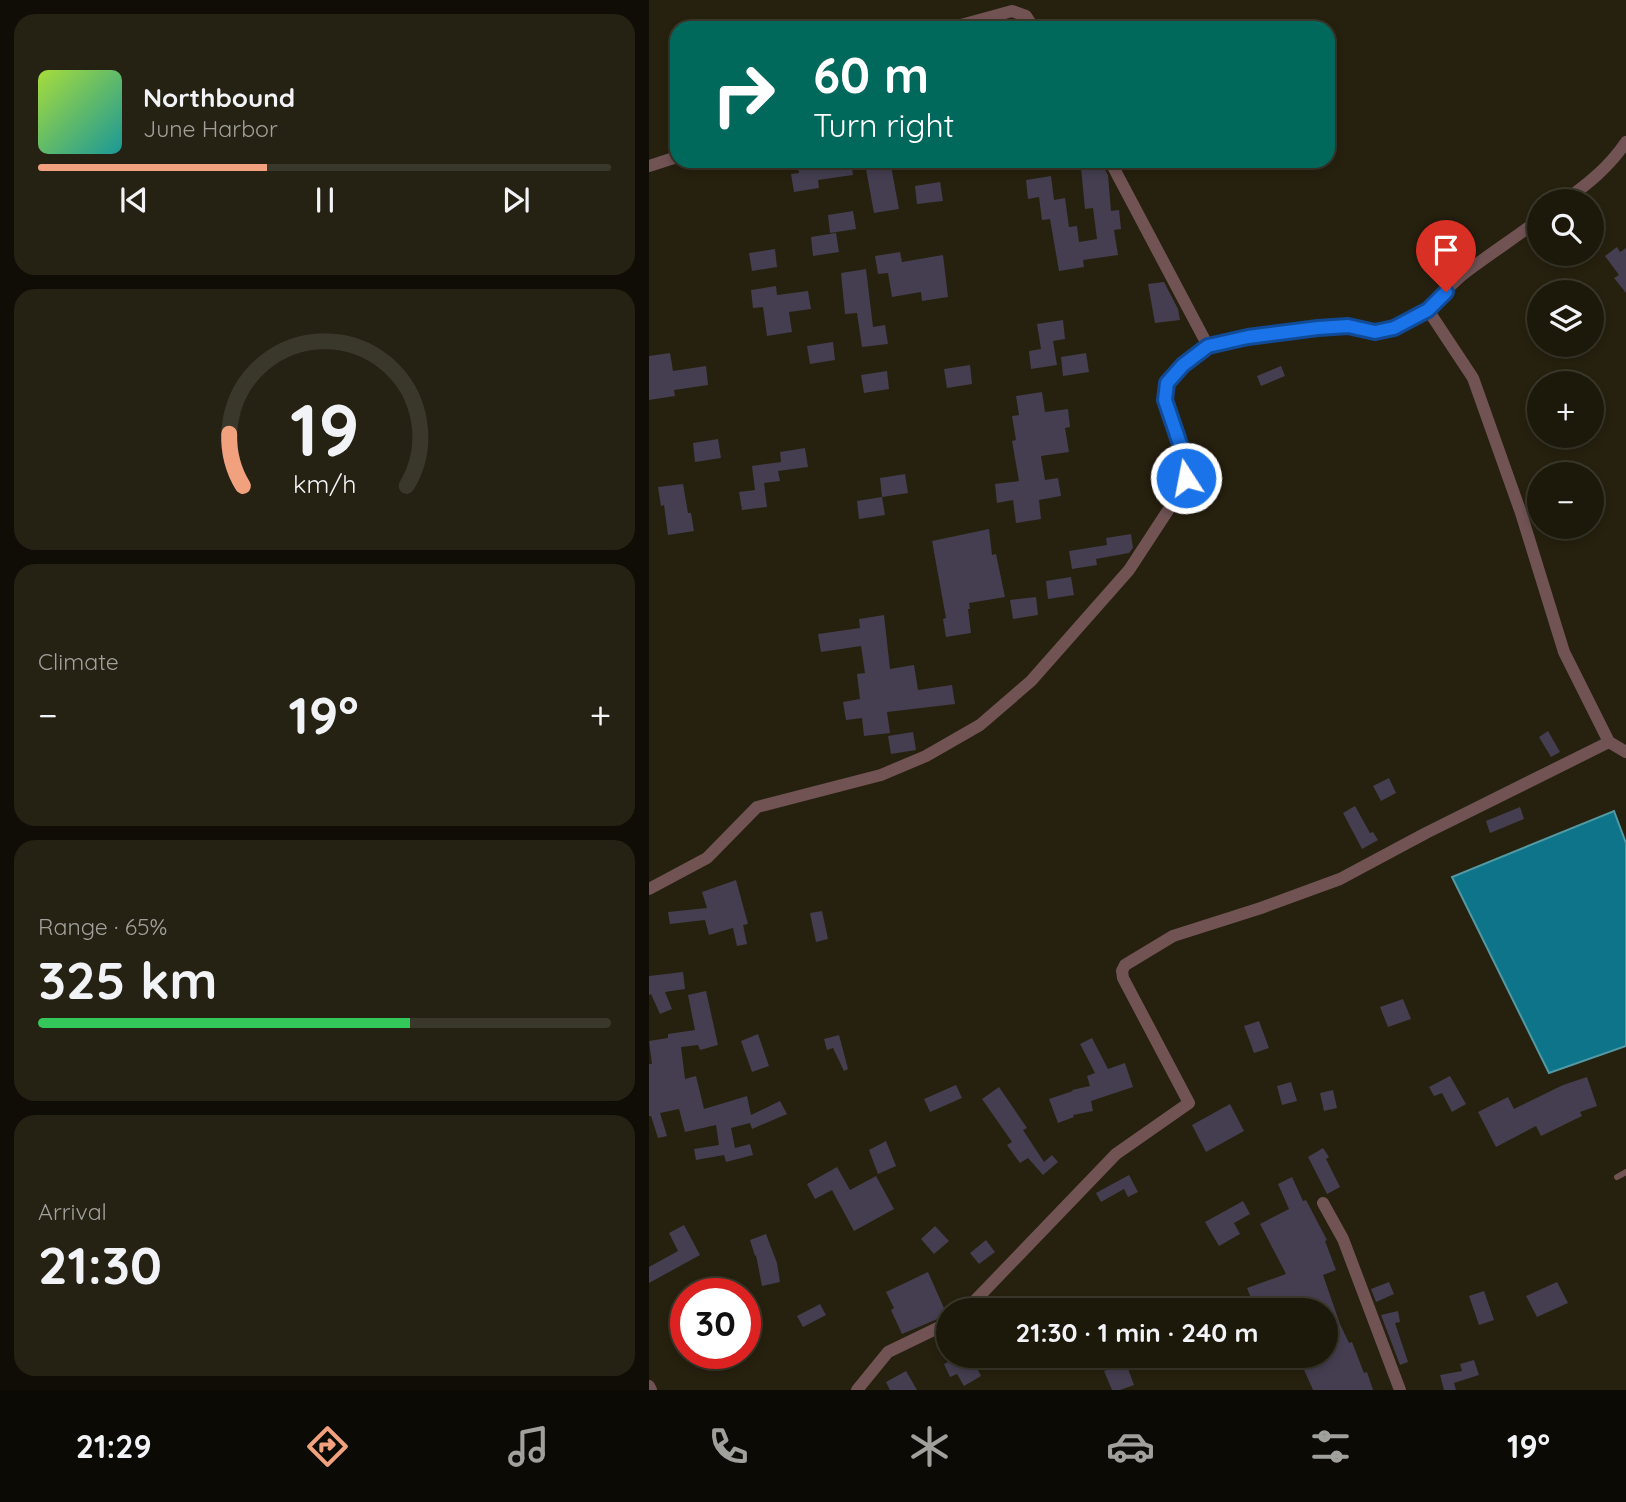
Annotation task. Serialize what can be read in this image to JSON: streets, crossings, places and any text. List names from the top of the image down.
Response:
{
  "page": {
    "turn": ["60 m", "Turn right"],
    "song": ["Northbound", "June Harbor"],
    "map_buttons": ["+", "−"],
    "tile": [
      "Climate",
      ["Range · 65%", "325 km"],
      ["Arrival", "21:30"]
    ],
    "heat": ["−", "19°", "+"],
    "limit": "30",
    "trip": "21:30 · 1 min · 240 m",
    "tabs": ["21:29", "19°"],
    "gauge": ["19", "km/h"]
  }
}
